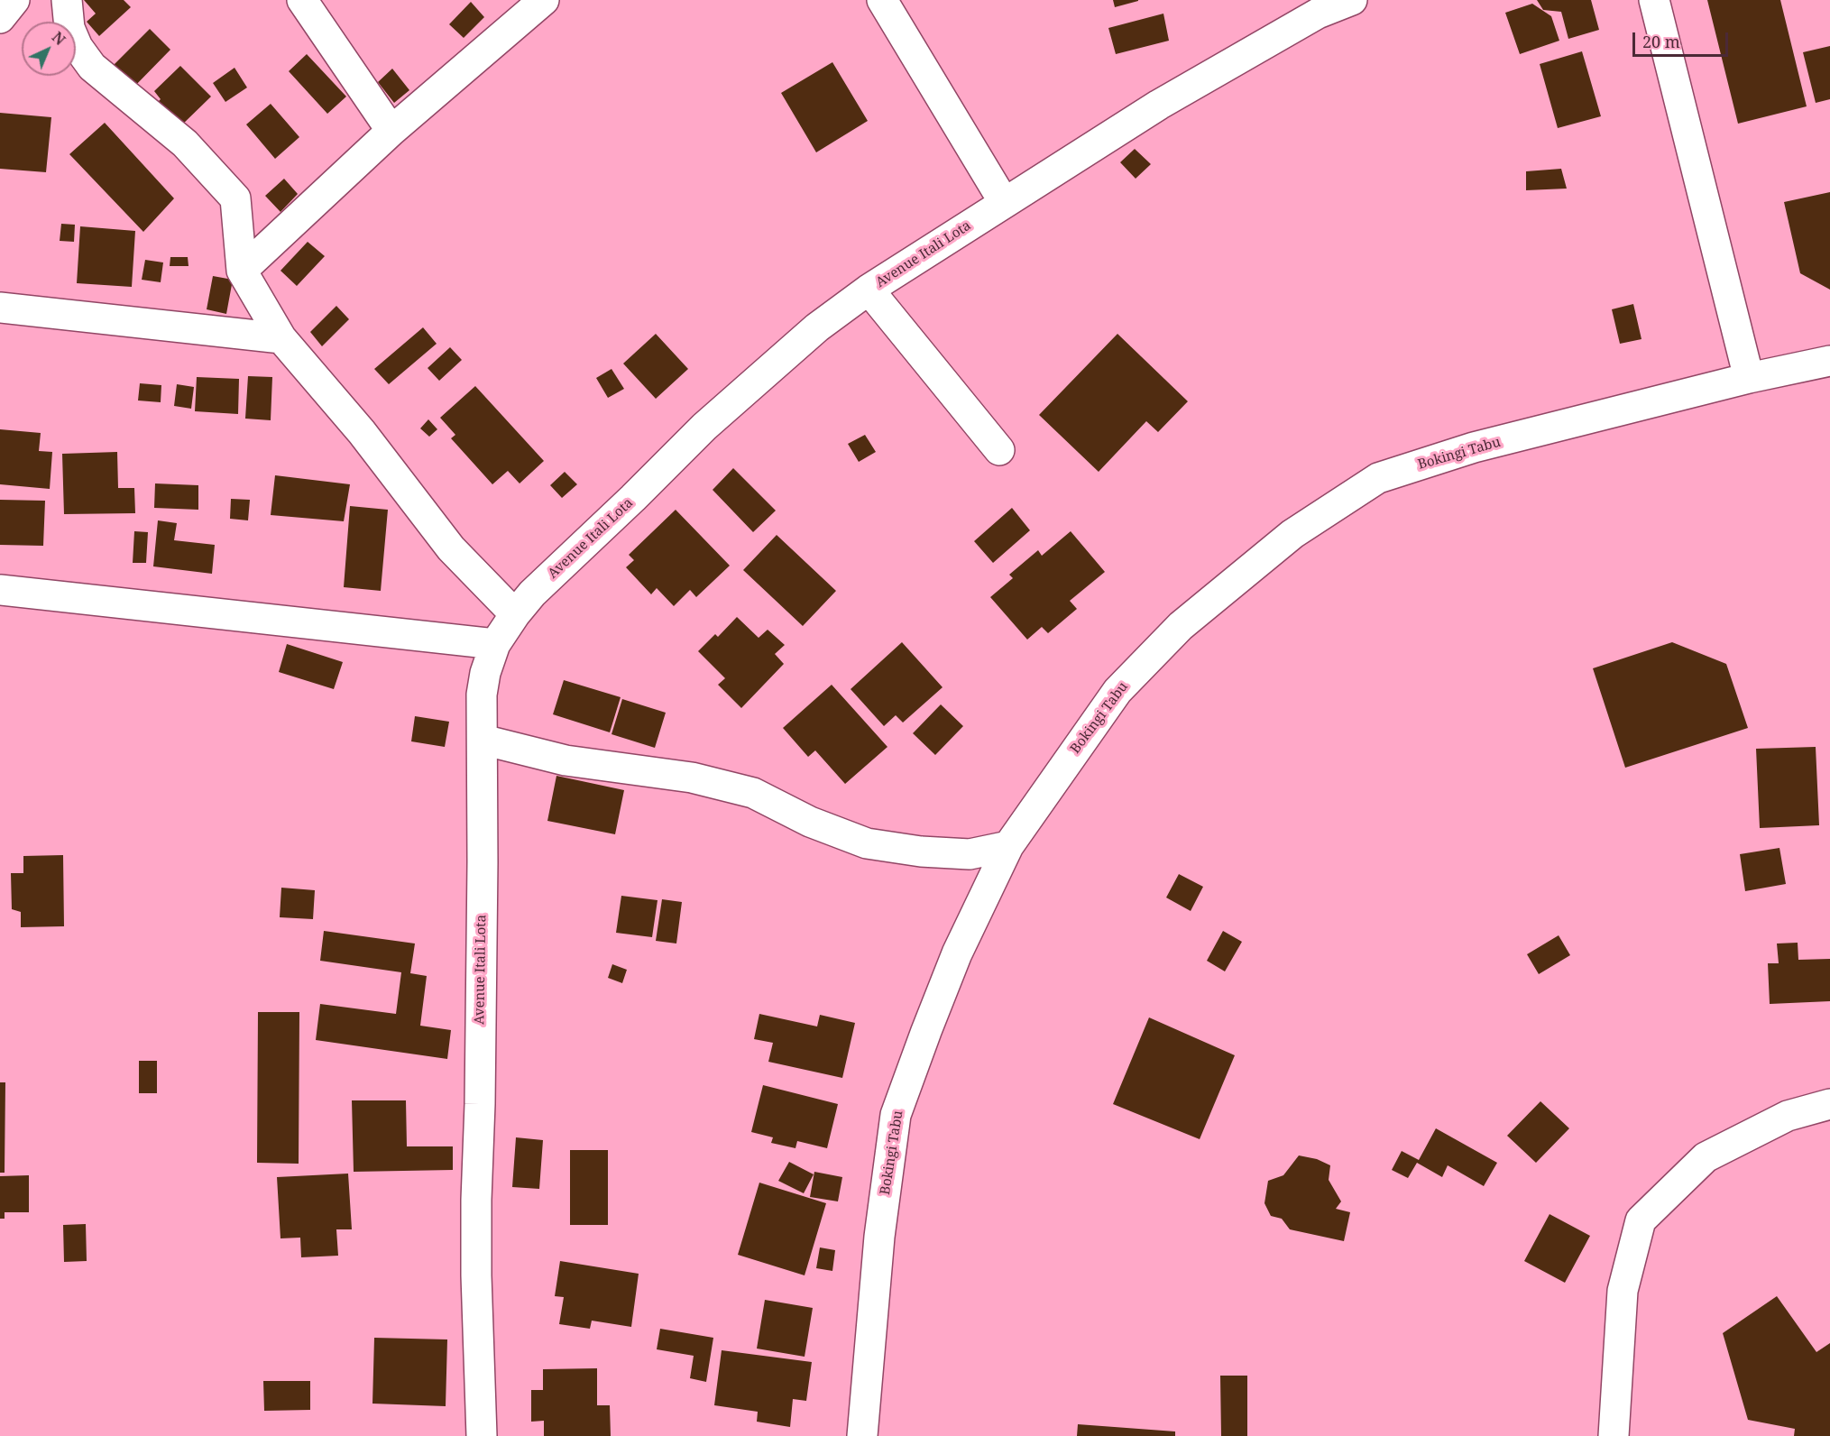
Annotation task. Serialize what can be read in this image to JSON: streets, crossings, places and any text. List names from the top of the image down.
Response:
{
  "streets": {
    "street": ["Avenue Itali Lota", "Bokingi Tabu"]
  },
  "scale_bar": "20 m",
  "north": "top right"
}
